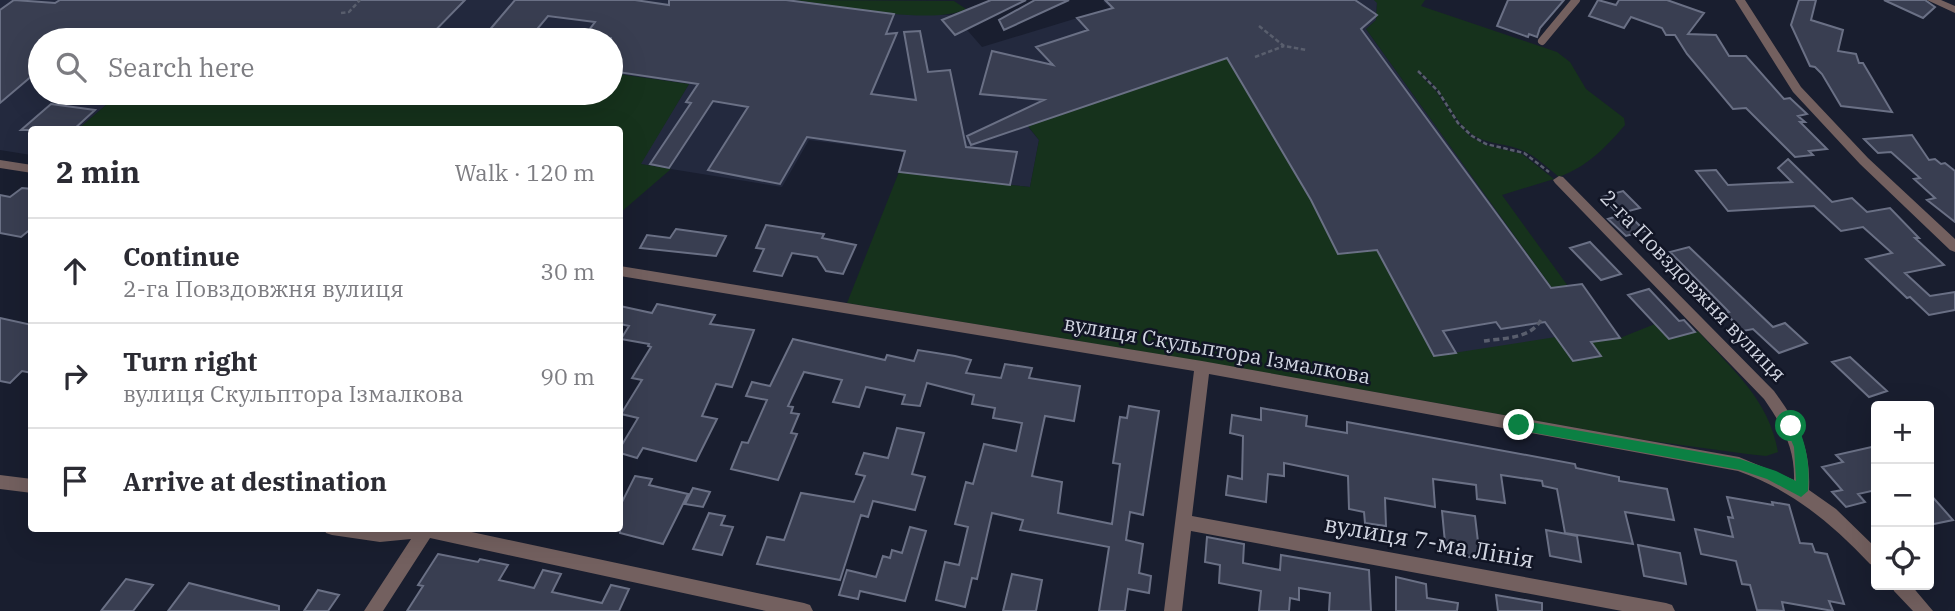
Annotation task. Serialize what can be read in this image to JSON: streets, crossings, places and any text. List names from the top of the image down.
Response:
{
  "streets": {
    "street": ["2-га Повздовжня вулиця", "вулиця Скульптора Ізмалкова", "вулиця 7-ма Лінія"]
  },
  "crossings": [
    ["2-га Повздовжня вулиця", "вулиця Скульптора Ізмалкова"]
  ],
  "page": {
    "search": "Search here",
    "heading": ["2 min", "Walk · 120 m"],
    "list": [
      ["Continue", "2-га Повздовжня вулиця", "30 m"],
      ["Turn right", "вулиця Скульптора Ізмалкова", "90 m"],
      "Arrive at destination"
    ],
    "map_buttons": ["+", "−"]
  }
}
